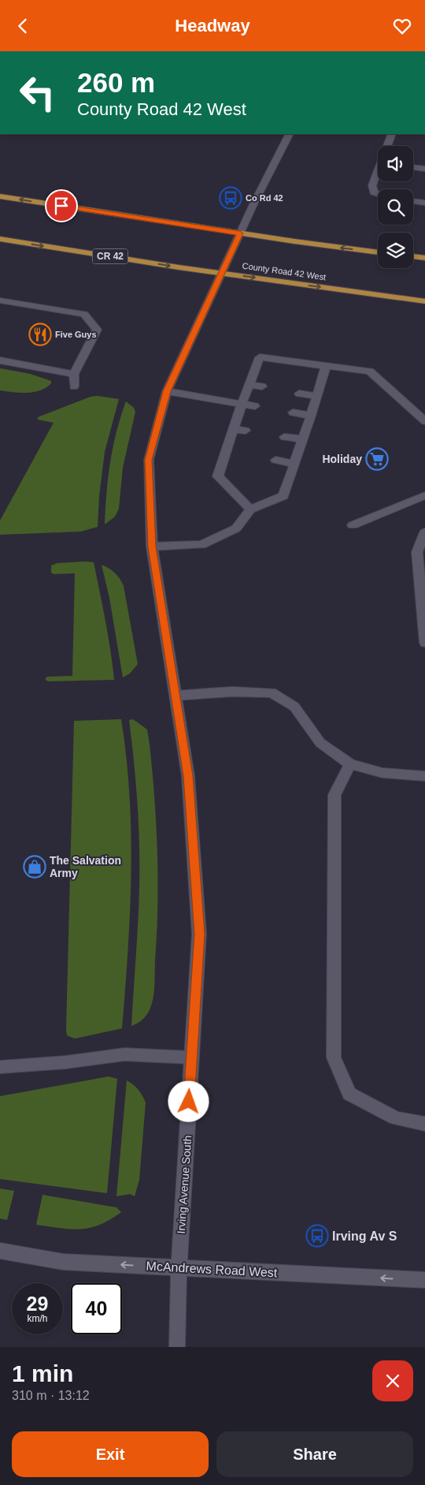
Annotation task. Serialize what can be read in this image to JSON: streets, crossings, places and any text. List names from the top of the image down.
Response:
{
  "streets": {
    "highway": ["CR 42", "County Road 42 West"],
    "street": ["Irving Avenue South", "McAndrews Road West"]
  },
  "crossings": [
    ["County Road 42 West", "Irving Avenue South"],
    ["Irving Avenue South", "McAndrews Road West"]
  ],
  "one_way": ["McAndrews Road West"],
  "places": {
    "bus stop": ["Co Rd 42", "Irving Av S"],
    "restaurant": ["Five Guys"],
    "supermarket": ["Holiday"],
    "shop": ["The Salvation Army"]
  },
  "page": {
    "header": "Headway",
    "turn": ["260 m", "County Road 42 West"],
    "speed": "29 km/h",
    "limit": "40",
    "heading": ["1 min", "310 m · 13:12"],
    "buttons": ["Exit", "Share"]
  }
}
